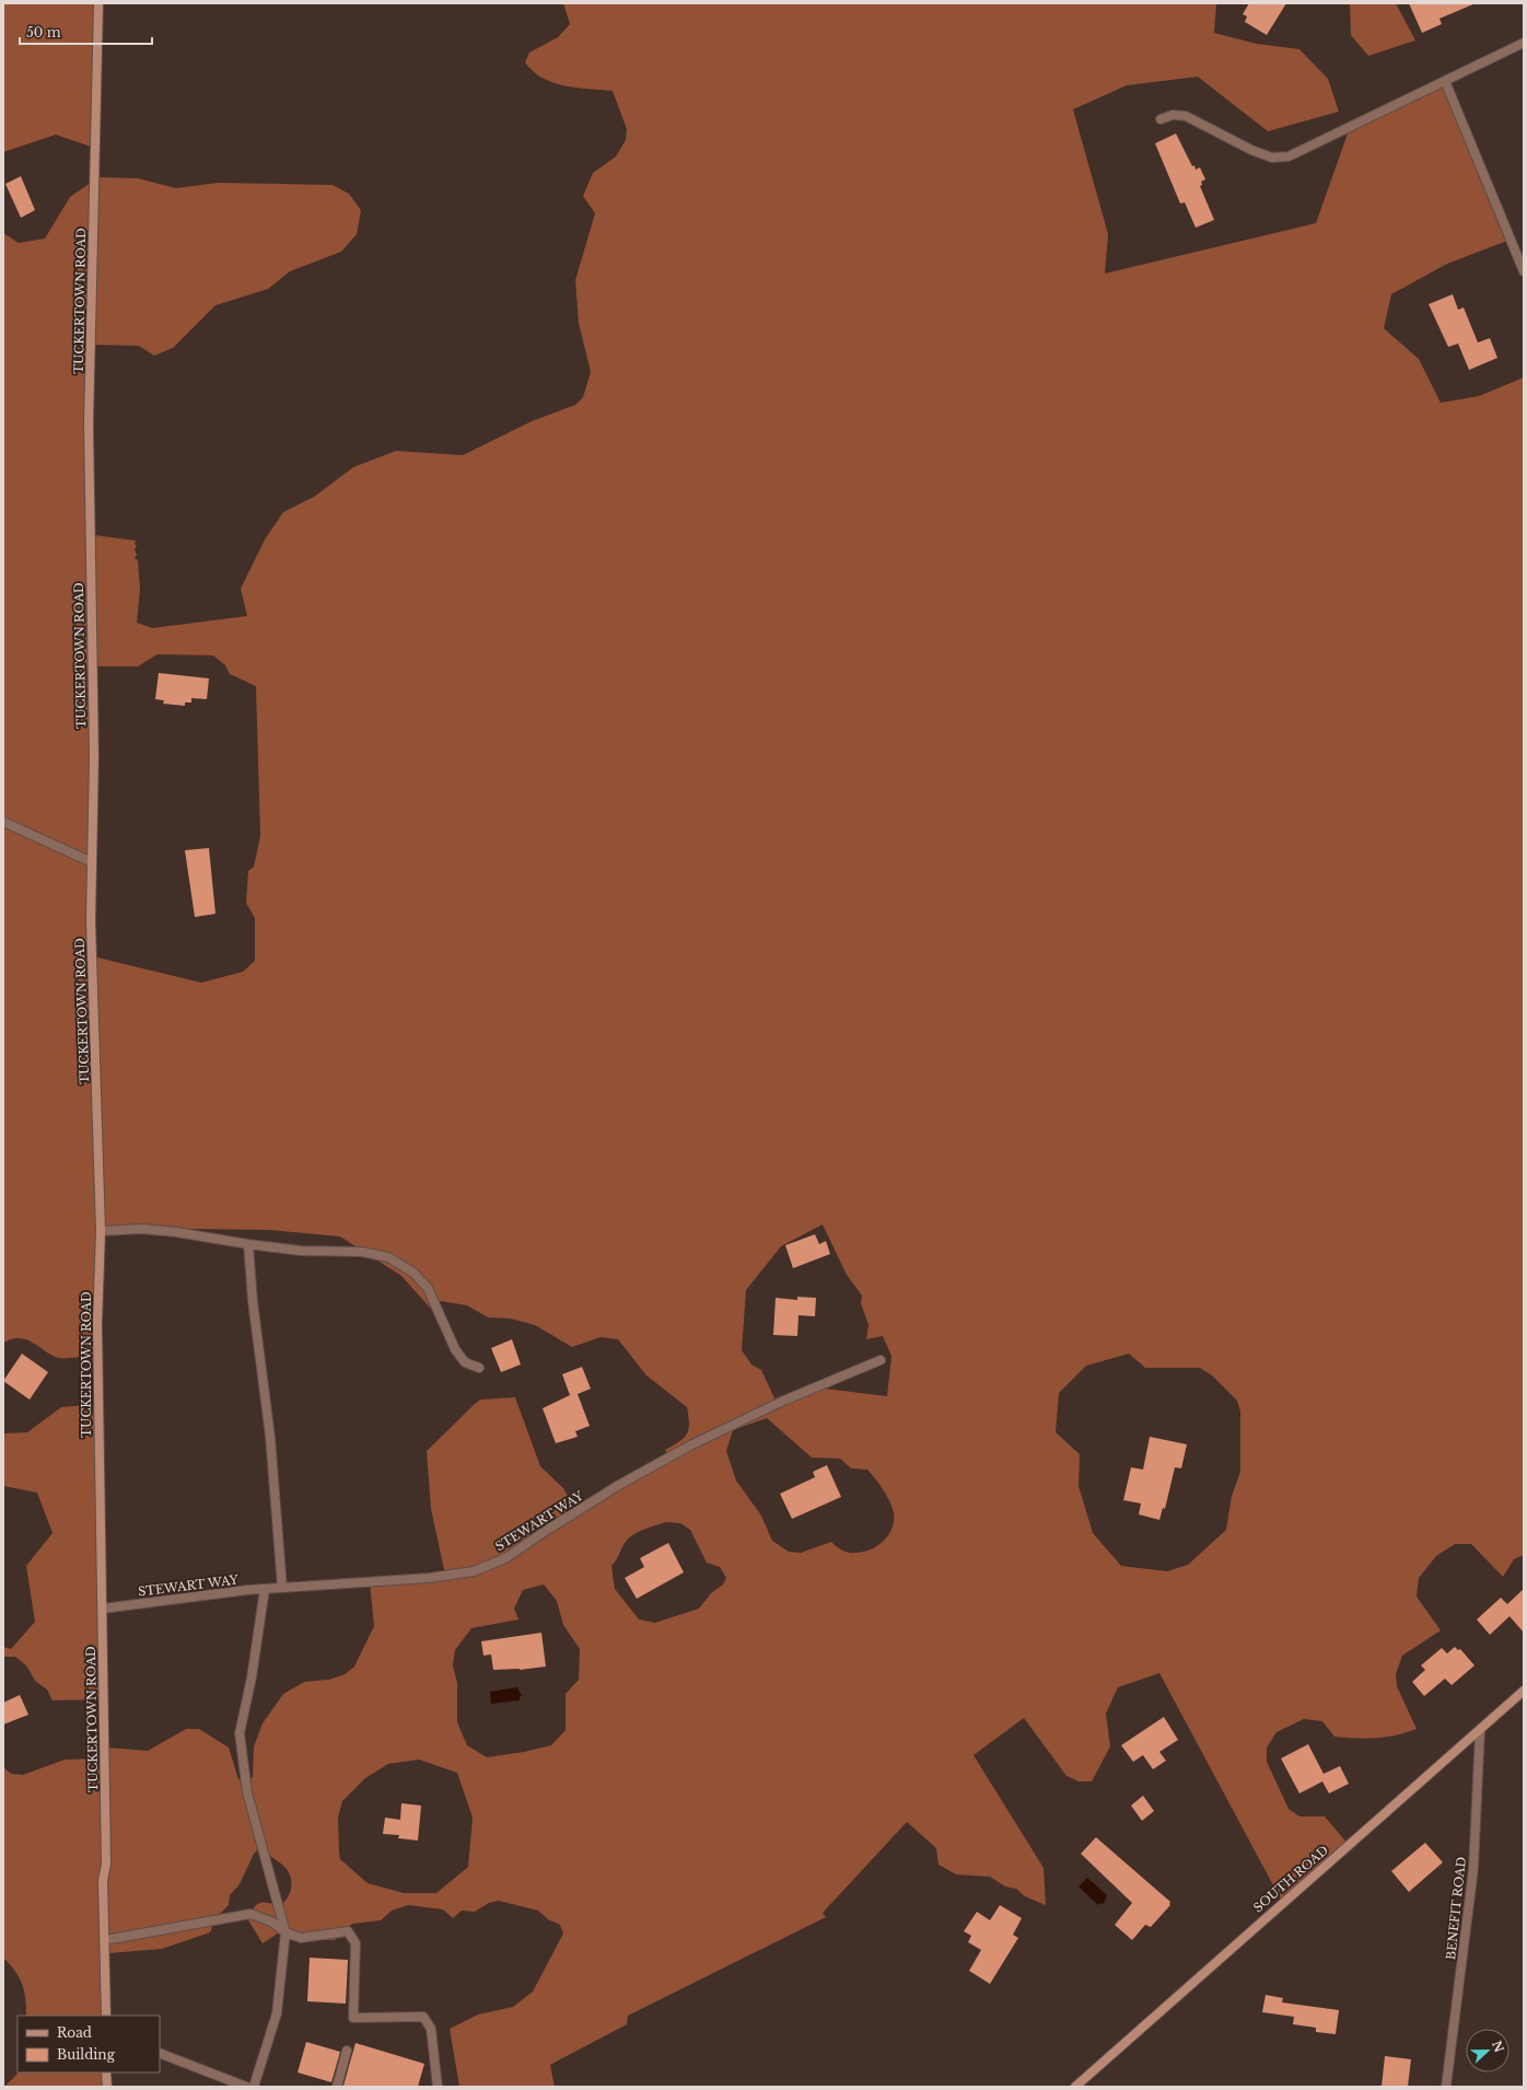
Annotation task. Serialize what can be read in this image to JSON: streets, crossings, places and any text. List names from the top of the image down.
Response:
{
  "streets": {
    "street": [
      "TUCKERTOWN ROAD",
      "STEWART WAY",
      "SOUTH ROAD",
      "BENEFIT ROAD"
    ]
  },
  "crossings": [
    ["TUCKERTOWN ROAD", "STEWART WAY"],
    ["SOUTH ROAD", "BENEFIT ROAD"]
  ],
  "legend": ["Road", "Building"],
  "scale_bar": "50 m",
  "north": "right"
}
